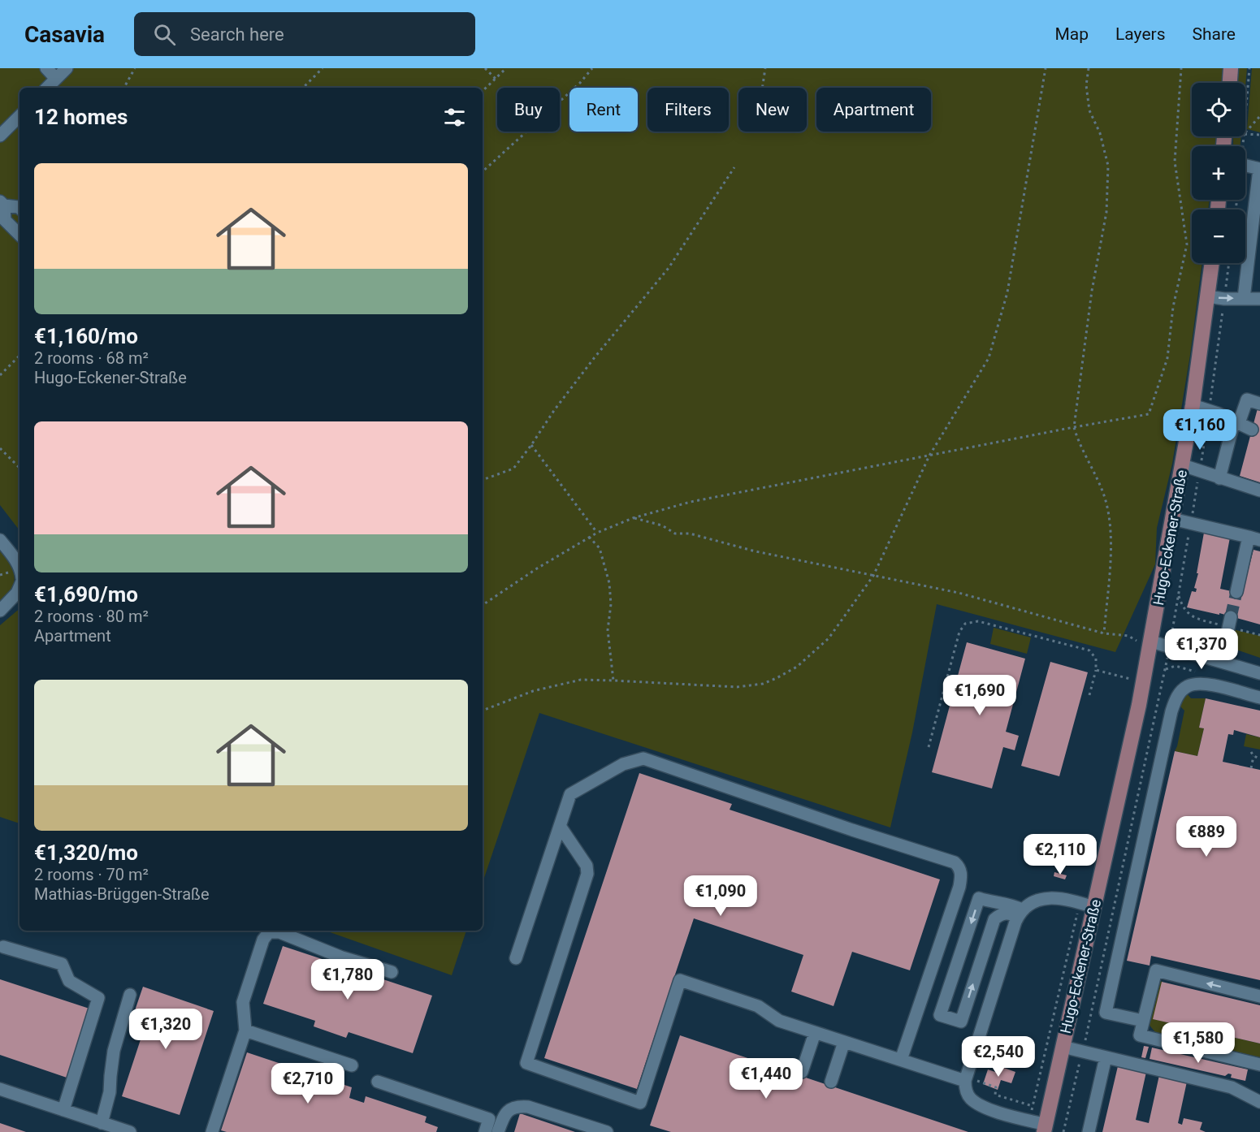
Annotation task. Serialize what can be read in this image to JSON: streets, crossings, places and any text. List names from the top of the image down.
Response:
{
  "streets": {
    "main road": ["Hugo-Eckener-Straße"]
  },
  "page": {
    "header": "Casavia",
    "search": "Search here",
    "nav": ["Map", "Layers", "Share"],
    "map_buttons": ["+", "−"],
    "chip": [
      "Buy",
      "Rent",
      "Filters",
      "New",
      "Apartment"
    ],
    "heading": "12 homes",
    "list": [
      {
        "name": "€1,160/mo",
        "note": "2 rooms · 68 m² · Hugo-Eckener-Straße"
      },
      {
        "name": "€1,690/mo",
        "note": "2 rooms · 80 m² · Apartment"
      },
      {
        "name": "€1,320/mo",
        "note": "2 rooms · 70 m² · Mathias-Brüggen-Straße"
      }
    ],
    "price": [
      "€1,160",
      "€1,370",
      "€1,690",
      "€889",
      "€2,110",
      "€1,090",
      "€1,780",
      "€1,320",
      "€1,580",
      "€2,540",
      "€1,440",
      "€2,710"
    ]
  }
}
